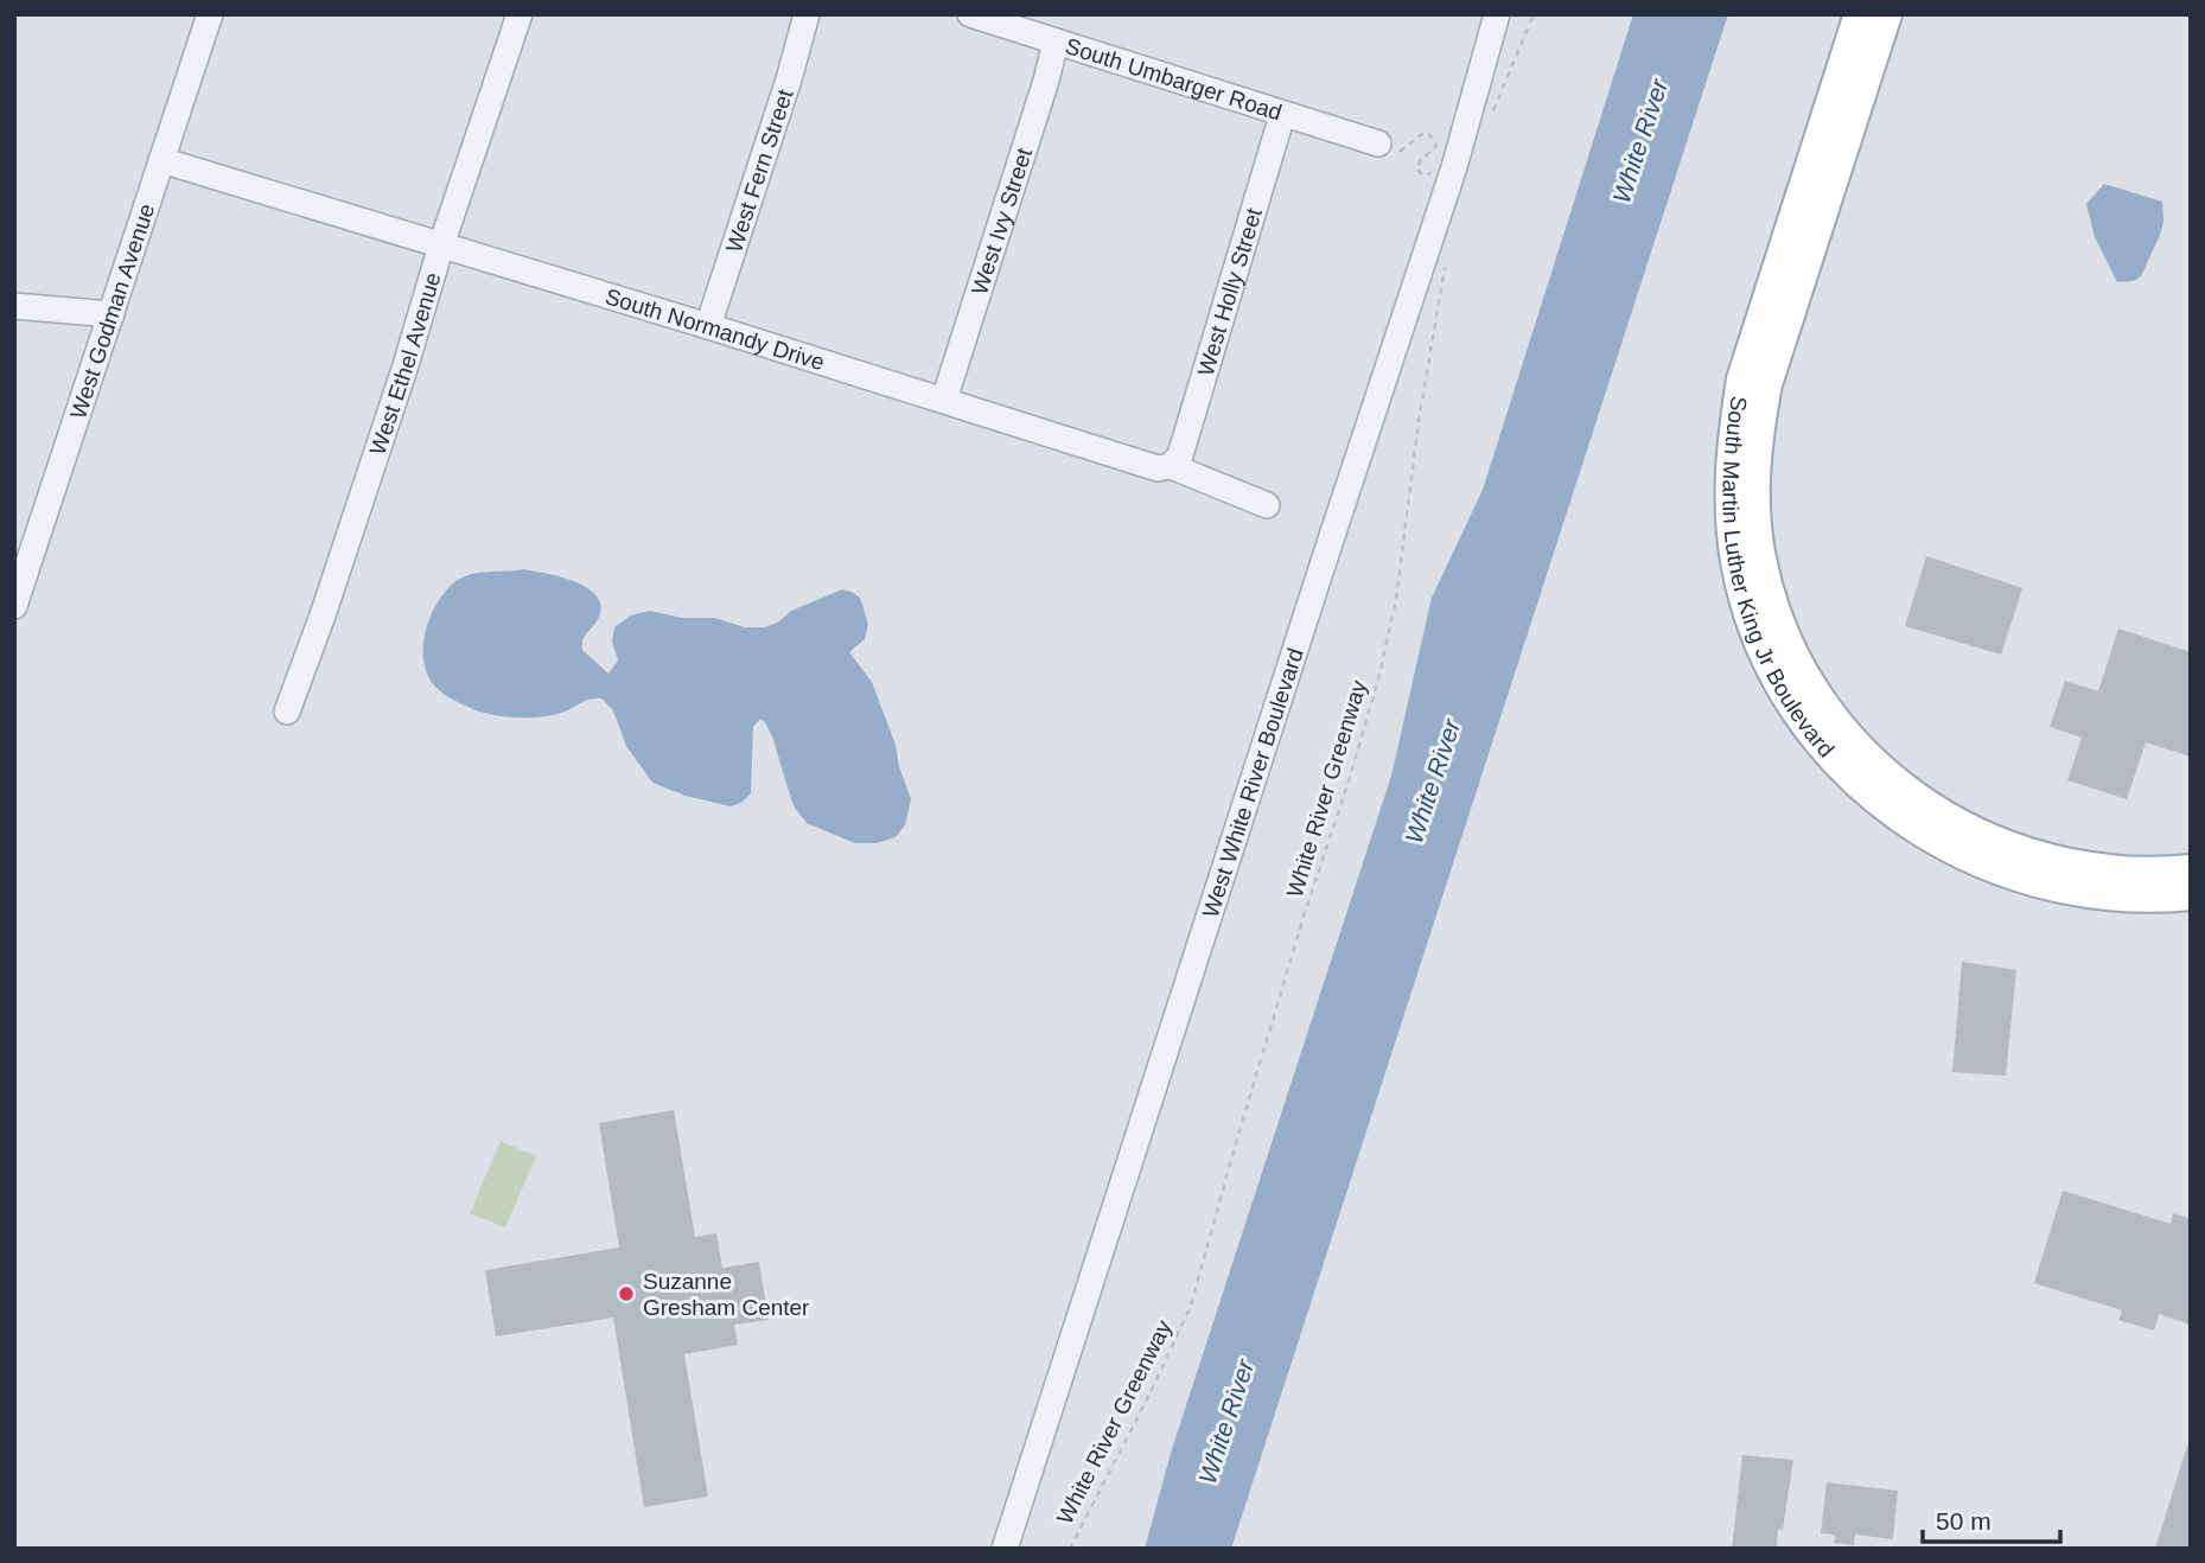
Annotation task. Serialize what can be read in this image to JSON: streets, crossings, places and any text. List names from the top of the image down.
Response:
{
  "streets": {
    "main road": ["South Martin Luther King Jr Boulevard"],
    "street": [
      "South Umbarger Road",
      "West Fern Street",
      "West Ivy Street",
      "West Holly Street",
      "West Godman Avenue",
      "South Normandy Drive",
      "West Ethel Avenue",
      "West White River Boulevard"
    ],
    "path": ["White River Greenway"]
  },
  "crossings": [
    ["South Umbarger Road", "West Ivy Street"],
    ["South Umbarger Road", "West Holly Street"],
    ["West Fern Street", "South Normandy Drive"],
    ["West Ivy Street", "South Normandy Drive"],
    ["West Holly Street", "South Normandy Drive"],
    ["West Godman Avenue", "South Normandy Drive"],
    ["South Normandy Drive", "West Ethel Avenue"]
  ],
  "water": ["White River"],
  "places": ["Suzanne Gresham Center"],
  "scale_bar": "50 m"
}
